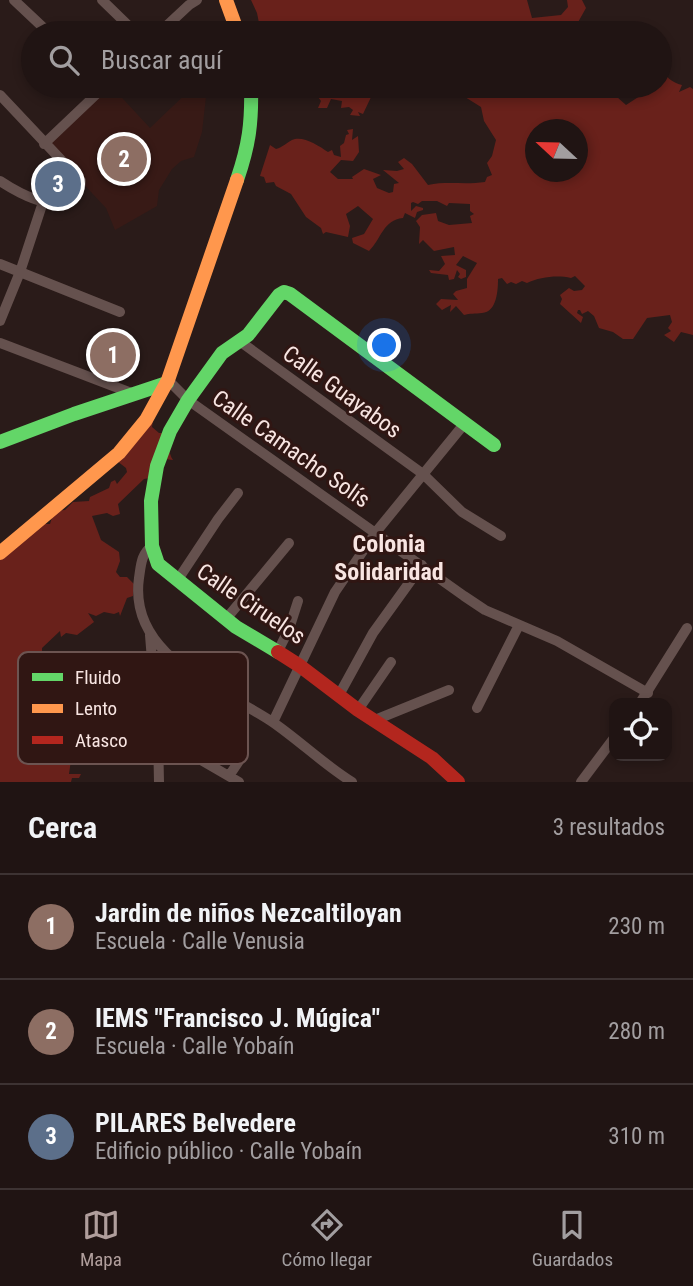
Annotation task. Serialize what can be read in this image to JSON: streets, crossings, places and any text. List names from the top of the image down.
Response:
{
  "streets": {
    "street": ["Calle Guayabos", "Calle Camacho Solís", "Calle Ciruelos"]
  },
  "crossings": [
    ["Calle Guayabos", "Calle Ciruelos"],
    ["Calle Camacho Solís", "Calle Ciruelos"]
  ],
  "districts": ["Colonia Solidaridad"],
  "legend": ["Fluido", "Lento", "Atasco"],
  "north": "left",
  "page": {
    "search": "Buscar aquí",
    "pins": ["2", "3", "1"],
    "heading": ["Cerca", "3 resultados"],
    "list": [
      {
        "mark": "1",
        "name": "Jardin de niños Nezcaltiloyan",
        "note": "Escuela · Calle Venusia",
        "value": "230 m"
      },
      {
        "mark": "2",
        "name": "IEMS \"Francisco J. Múgica\"",
        "note": "Escuela · Calle Yobaín",
        "value": "280 m"
      },
      {
        "mark": "3",
        "name": "PILARES Belvedere",
        "note": "Edificio público · Calle Yobaín",
        "value": "310 m"
      }
    ],
    "nav": ["Mapa", "Cómo llegar", "Guardados"]
  }
}
